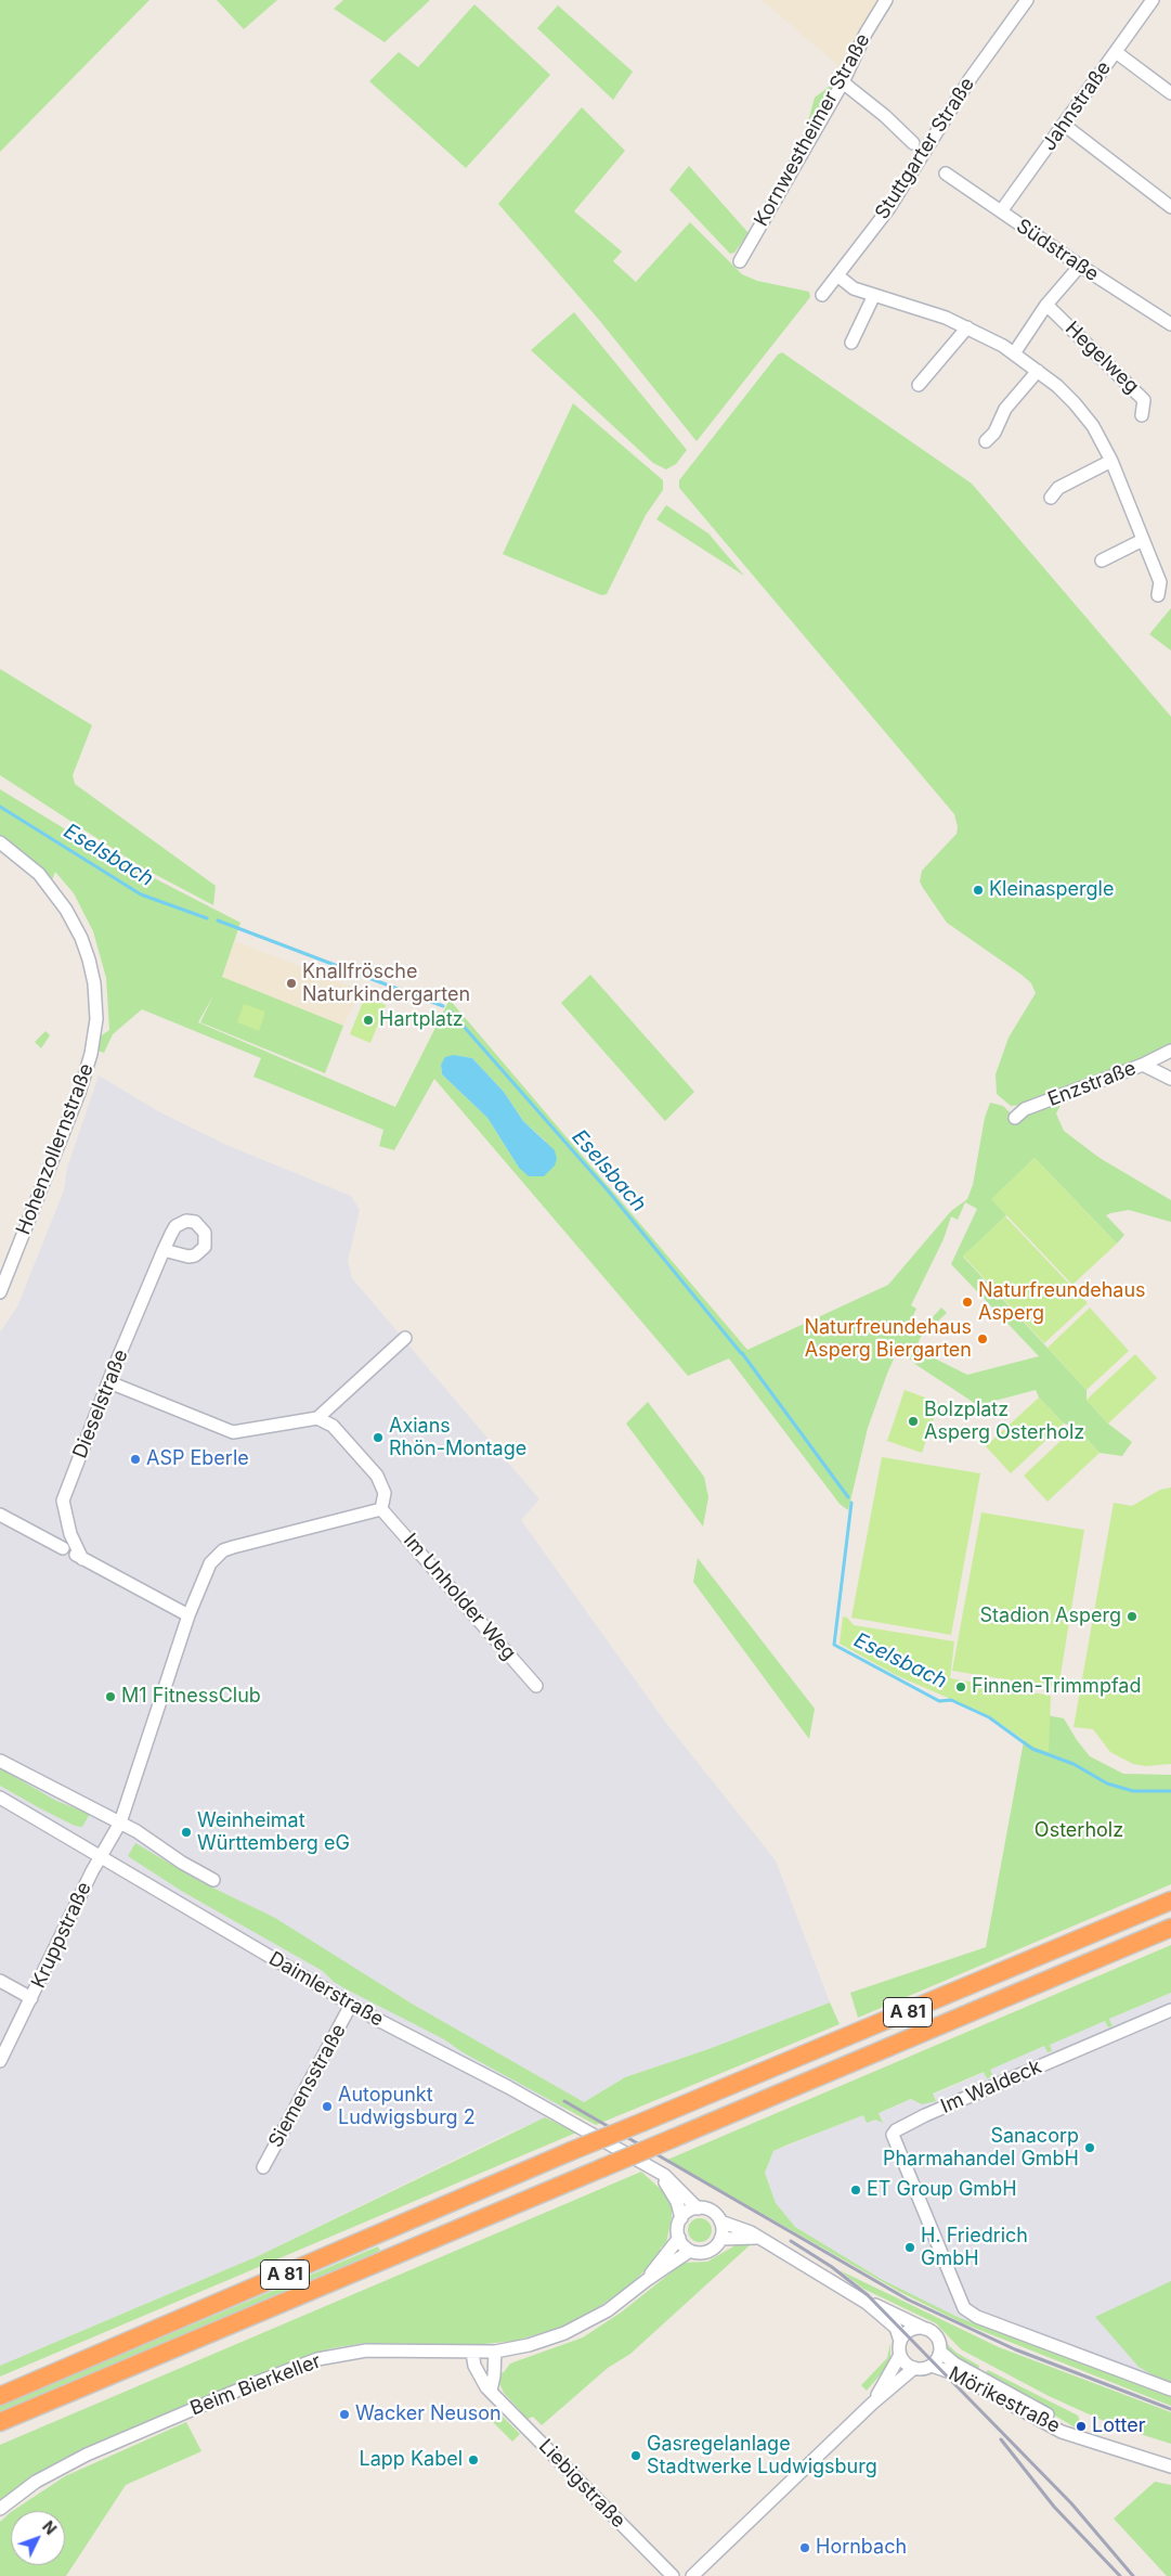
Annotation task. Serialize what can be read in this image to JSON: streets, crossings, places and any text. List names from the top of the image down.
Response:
{
  "streets": {
    "highway": ["A 81"],
    "street": [
      "Jahnstraße",
      "Kornwestheimer Straße",
      "Stuttgarter Straße",
      "Südstraße",
      "Hegelweg",
      "Enzstraße",
      "Hohenzollernstraße",
      "Dieselstraße",
      "Im Unholder Weg",
      "Kruppstraße",
      "Daimlerstraße",
      "Siemensstraße",
      "Im Waldeck",
      "Beim Bierkeller",
      "Mörikestraße",
      "Liebigstraße"
    ]
  },
  "crossings": [
    ["Jahnstraße", "Südstraße"],
    ["Südstraße", "Hegelweg"],
    ["Im Unholder Weg", "Kruppstraße"],
    ["Kruppstraße", "Daimlerstraße"],
    ["Daimlerstraße", "Siemensstraße"],
    ["Daimlerstraße", "Beim Bierkeller"],
    ["Daimlerstraße", "Mörikestraße"],
    ["Beim Bierkeller", "Mörikestraße"],
    ["Beim Bierkeller", "Liebigstraße"]
  ],
  "water": ["Eselsbach"],
  "parks": ["Osterholz"],
  "places": [
    "Kleinaspergle",
    "Knallfrösche Naturkindergarten",
    "Hartplatz",
    "Naturfreundehaus Asperg",
    "Naturfreundehaus Asperg Biergarten",
    "Bolzplatz Asperg Osterholz",
    "Axians Rhön-Montage",
    "ASP Eberle",
    "Stadion Asperg",
    "Finnen-Trimmpfad",
    "M1 FitnessClub",
    "Weinheimat Württemberg eG",
    "Autopunkt Ludwigsburg 2",
    "Sanacorp Pharmahandel GmbH",
    "ET Group GmbH",
    "H. Friedrich GmbH",
    "Wacker Neuson",
    "Lotter",
    "Gasregelanlage Stadtwerke Ludwigsburg",
    "Lapp Kabel",
    "Hornbach"
  ],
  "north": "top right"
}
